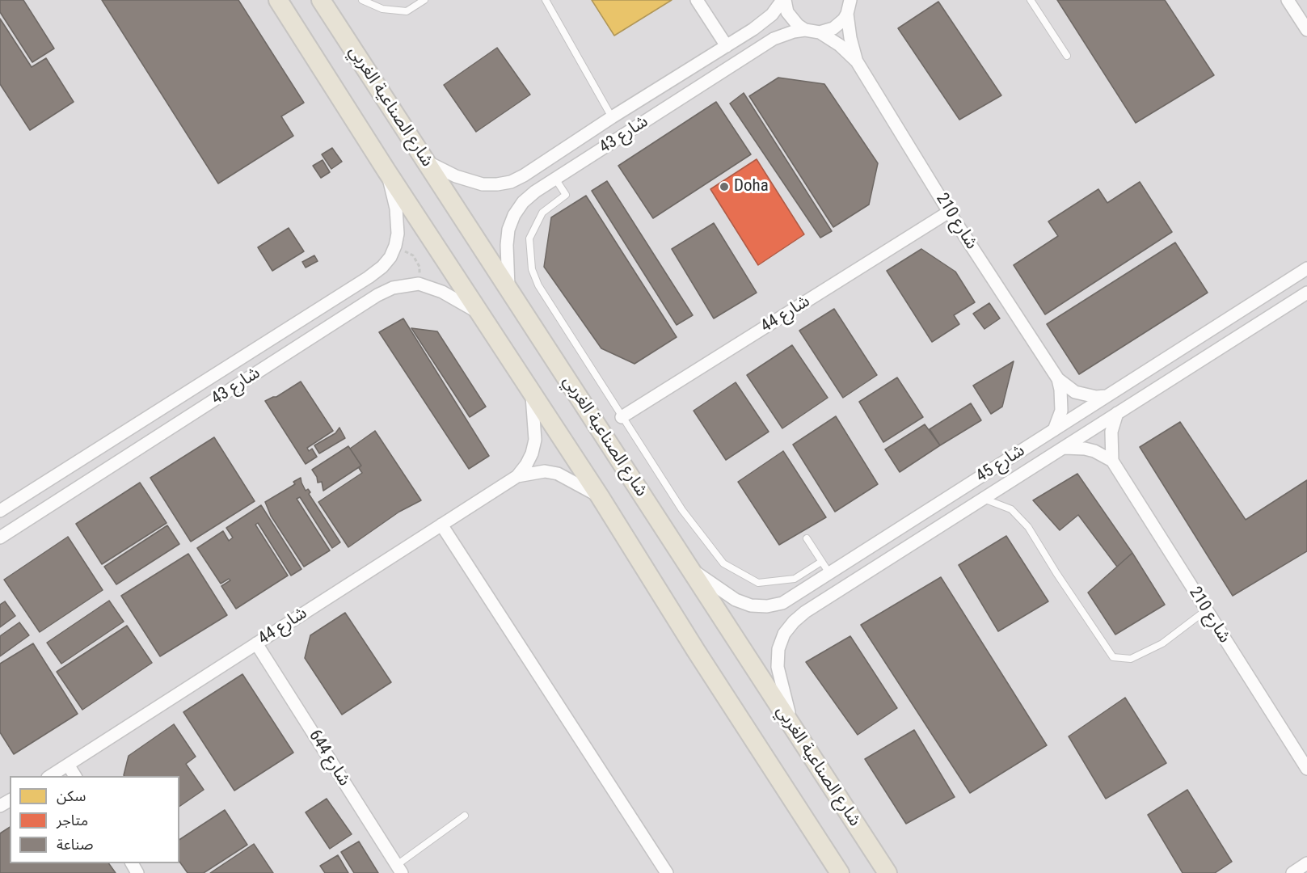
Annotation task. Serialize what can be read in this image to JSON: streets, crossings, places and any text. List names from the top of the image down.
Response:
{
  "streets": {
    "main road": ["شارع الصناعية الغربي"],
    "street": [
      "شارع 43",
      "شارع 210",
      "شارع 44",
      "شارع 45",
      "شارع 644"
    ]
  },
  "crossings": [
    ["شارع الصناعية الغربي", "شارع 43"],
    ["شارع الصناعية الغربي", "شارع 45"],
    ["شارع 210", "شارع 44"],
    ["شارع 210", "شارع 45"],
    ["شارع 44", "شارع 644"]
  ],
  "places": ["Doha"],
  "legend": ["سكن", "متاجر", "صناعة"]
}
